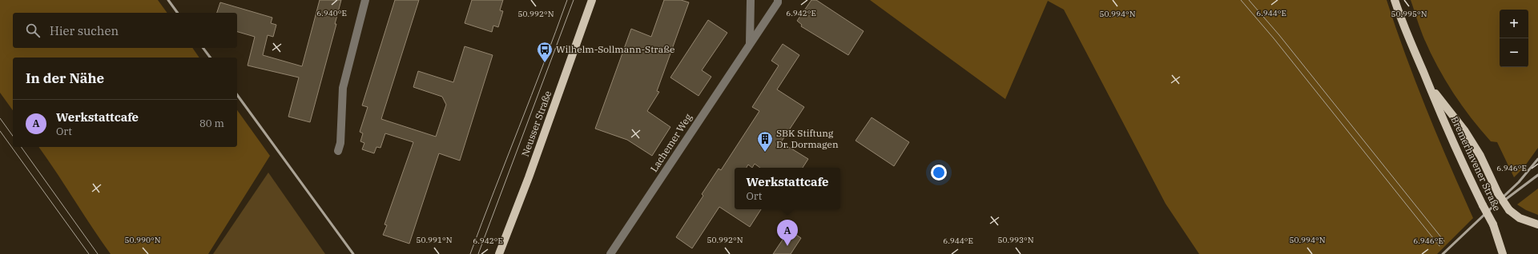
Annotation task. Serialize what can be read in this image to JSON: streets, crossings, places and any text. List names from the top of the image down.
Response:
{
  "streets": {
    "main road": ["Neusser Straße", "Bremerhavener Straße"],
    "street": ["Lachemer Weg"]
  },
  "places": {
    "bus stop": ["Wilhelm-Sollmann-Straße"],
    "building": ["SBK Stiftung Dr. Dormagen"]
  },
  "page": {
    "map_buttons": ["+", "−"],
    "search": "Hier suchen",
    "heading": "In der Nähe",
    "list": [
      {
        "mark": "A",
        "name": "Werkstattcafe",
        "note": "Ort",
        "value": "80 m"
      }
    ],
    "popup": ["Werkstattcafe", "Ort"],
    "pins": "A"
  },
  "coordinates": [
    "6.940°E",
    "6.942°E",
    "6.944°E",
    "50.994°N",
    "50.992°N",
    "50.995°N",
    "6.946°E",
    "50.990°N",
    "50.991°N",
    "50.993°N"
  ]
}
